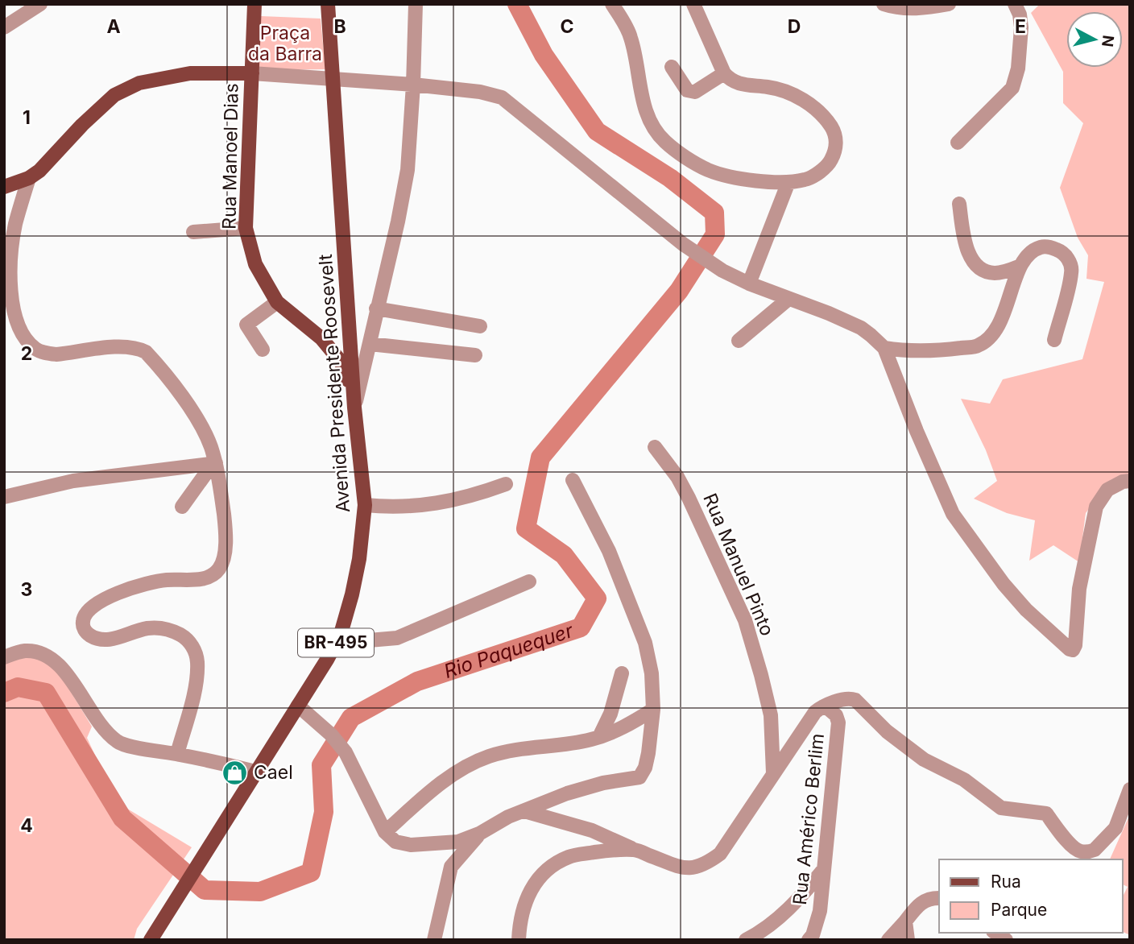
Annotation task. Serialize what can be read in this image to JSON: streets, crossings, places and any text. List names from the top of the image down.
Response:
{
  "streets": {
    "main road": ["Rua Manoel Dias", "Avenida Presidente Roosevelt", "BR-495"],
    "street": ["Rua Manuel Pinto", "Rua Américo Berlim"]
  },
  "crossings": [
    ["Rua Manoel Dias", "Avenida Presidente Roosevelt"]
  ],
  "water": ["Rio Paquequer"],
  "parks": ["Praça da Barra"],
  "places": {
    "shop": ["Cael"]
  },
  "legend": ["Rua", "Parque"],
  "north": "right",
  "grid": {
    "columns": [
      "A",
      "B",
      "C",
      "D",
      "E"
    ],
    "rows": [
      "1",
      "2",
      "3",
      "4"
    ]
  }
}
